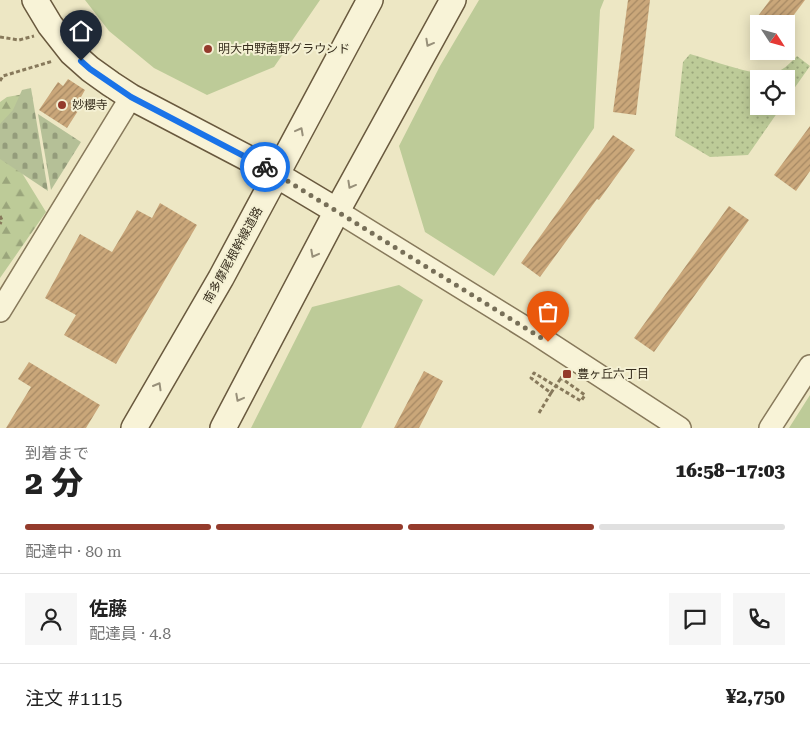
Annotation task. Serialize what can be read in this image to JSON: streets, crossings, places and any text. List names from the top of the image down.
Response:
{
  "streets": {
    "main road": ["南多摩尾根幹線道路"]
  },
  "places": {
    "other": ["明大中野南野グラウンド", "妙櫻寺"],
    "transit": ["豊ヶ丘六丁目"]
  },
  "north": "bottom right",
  "page": {
    "heading": ["2 分", "到着まで", "16:58–17:03"],
    "panel": [
      "佐藤",
      "配達員 · 4.8",
      "注文 #1115",
      "¥2,750"
    ],
    "bar": "配達中 · 80 m"
  }
}
